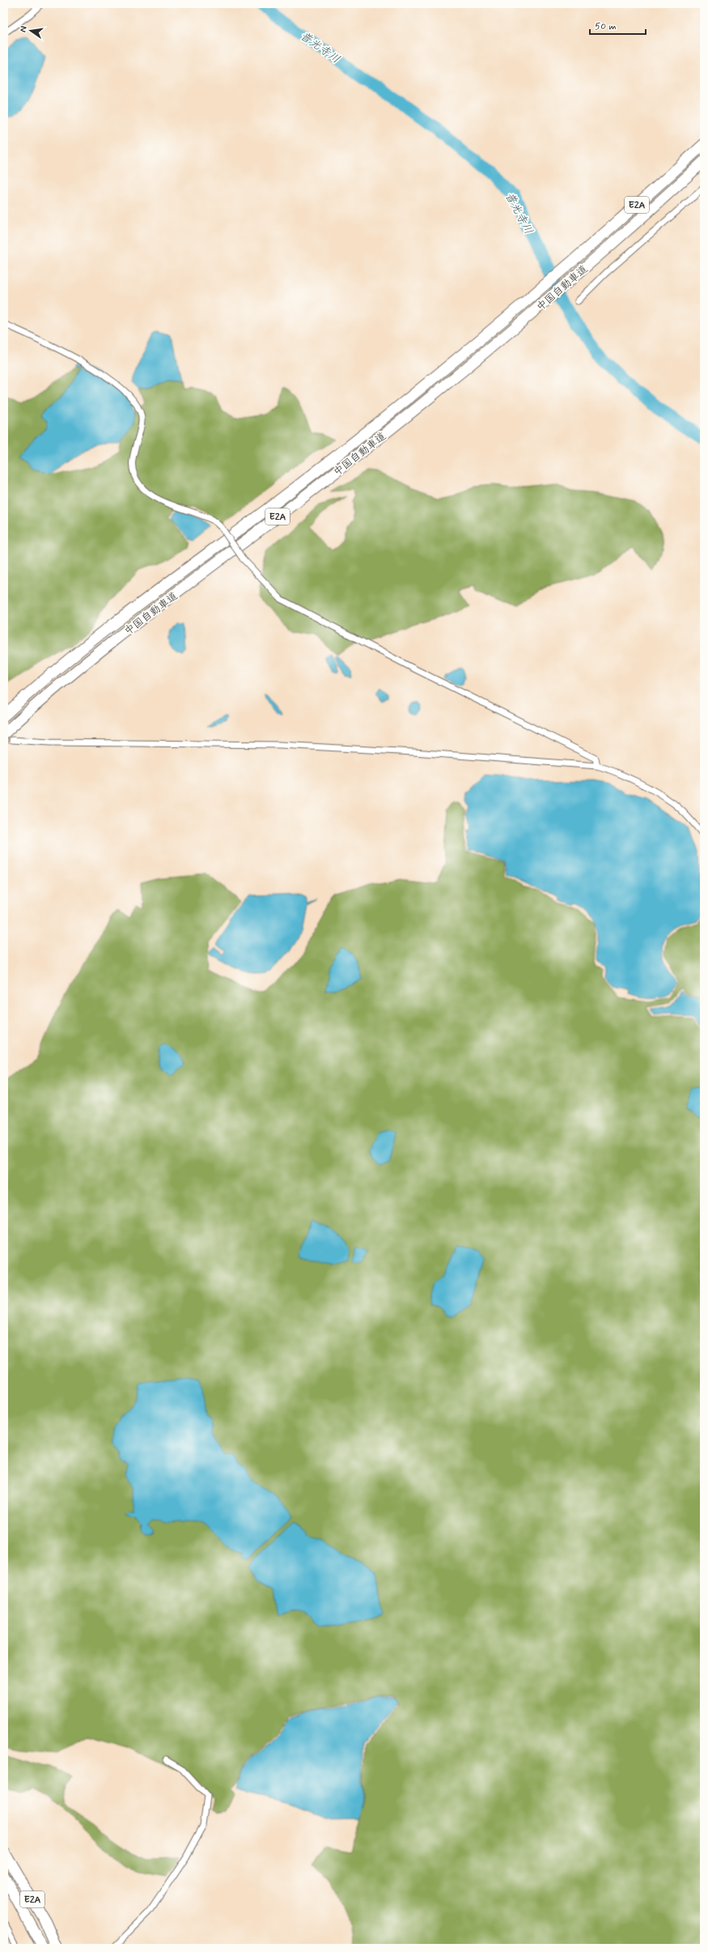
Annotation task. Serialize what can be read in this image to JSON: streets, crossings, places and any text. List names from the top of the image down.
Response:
{
  "streets": {
    "highway": ["E2A", "中国自動車道"]
  },
  "water": ["普光寺川"],
  "scale_bar": "50 m",
  "north": "left"
}
